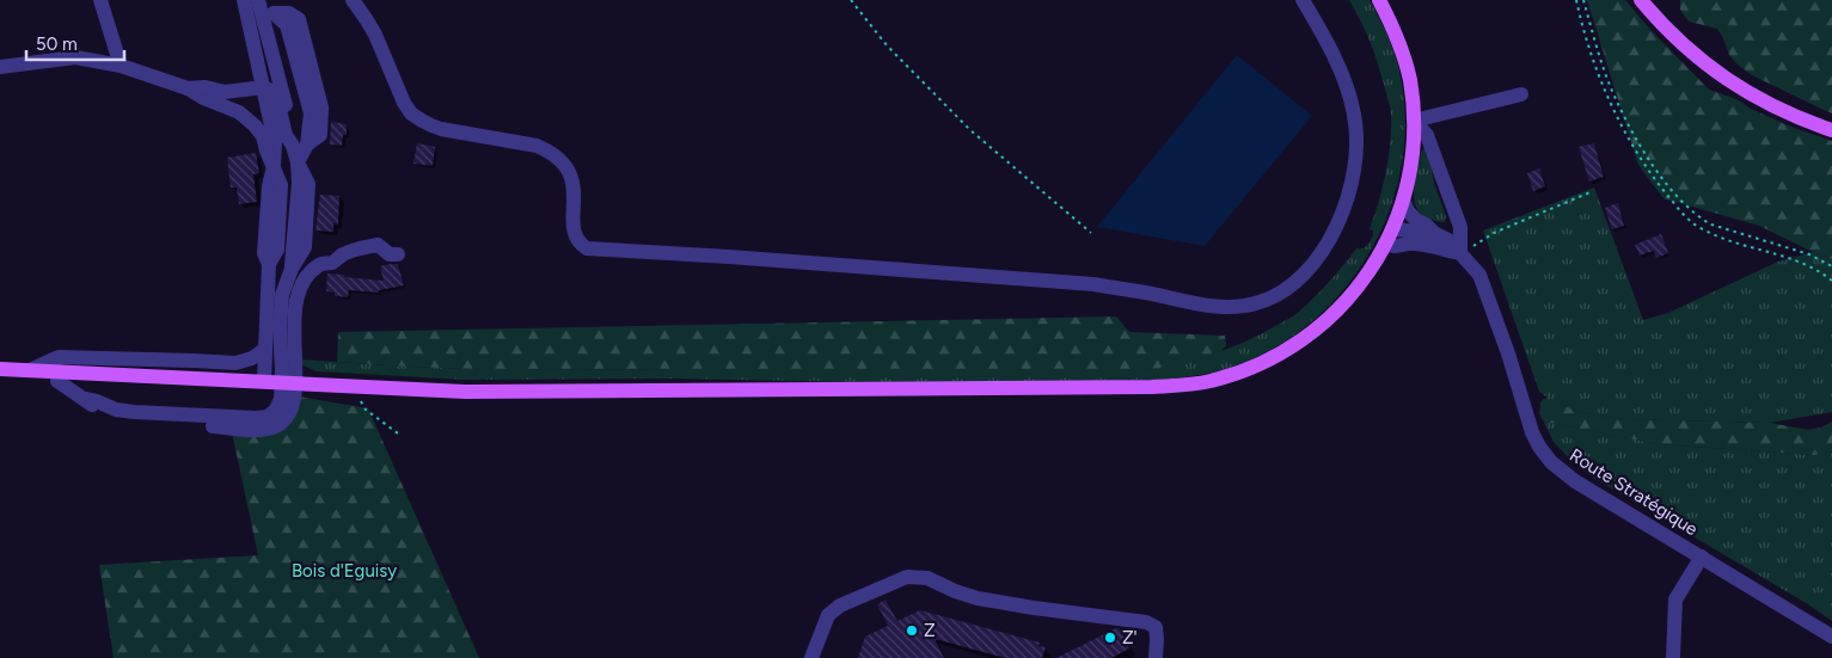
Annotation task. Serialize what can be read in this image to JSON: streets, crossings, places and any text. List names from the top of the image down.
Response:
{
  "streets": {
    "street": ["Route Stratégique"]
  },
  "parks": ["Bois d'Eguisy"],
  "places": ["Z", "Z'"],
  "scale_bar": "50 m"
}
